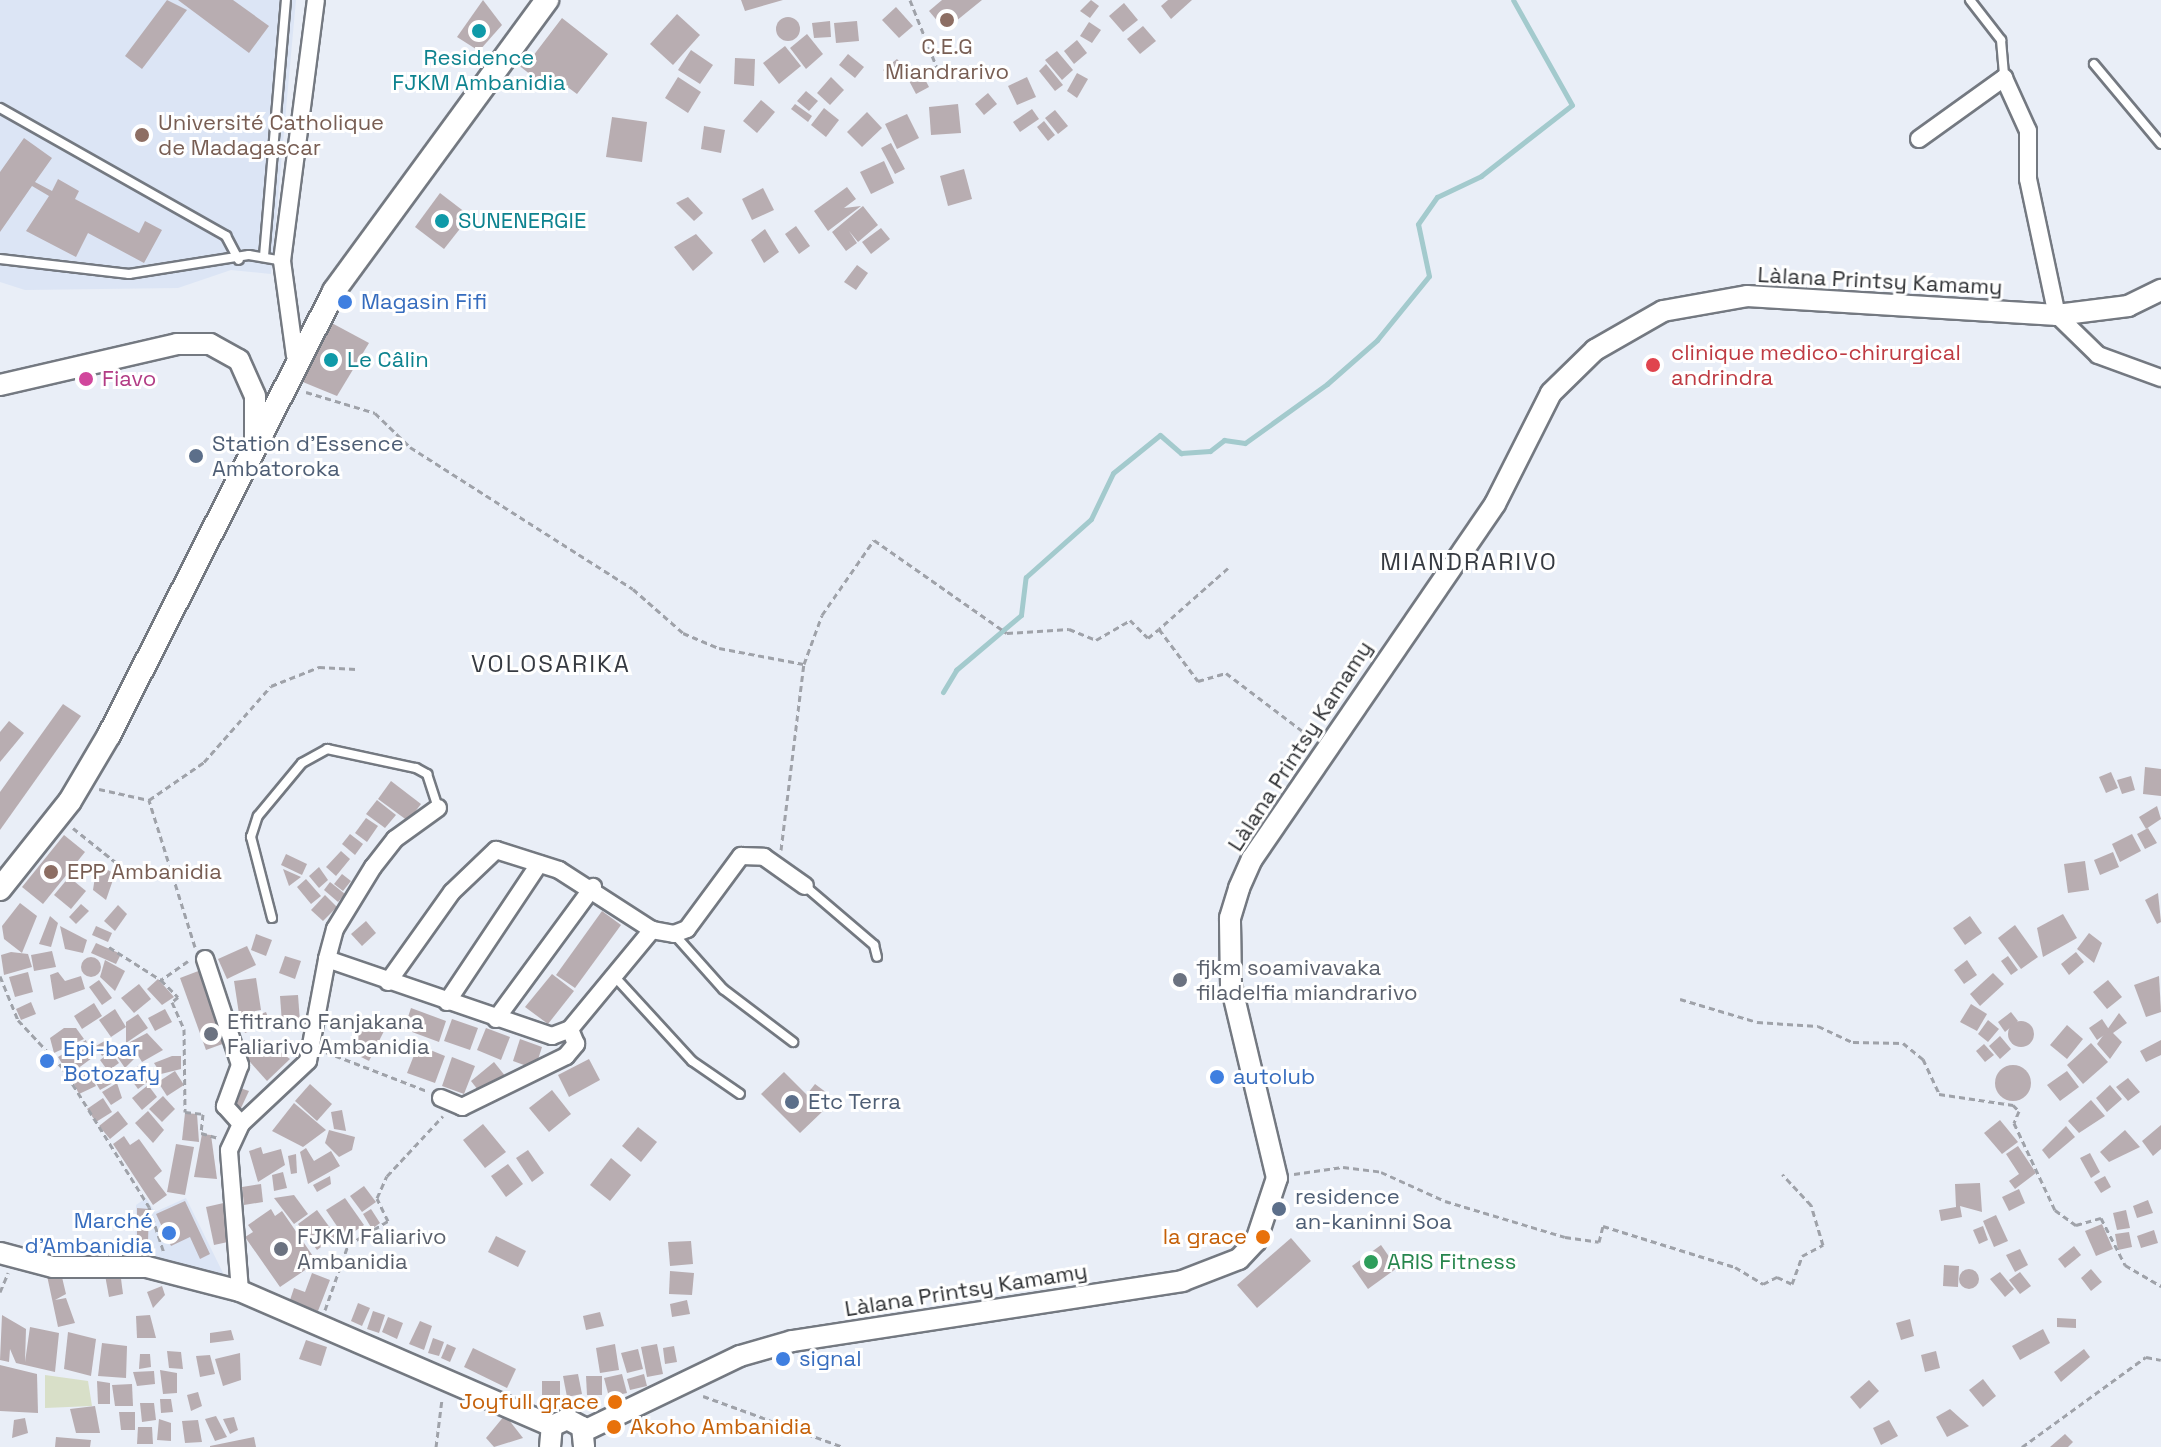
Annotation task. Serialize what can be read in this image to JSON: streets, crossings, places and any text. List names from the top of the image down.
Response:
{
  "streets": {
    "street": ["Làlana Printsy Kamamy"]
  },
  "districts": ["MIANDRARIVO", "VOLOSARIKA"],
  "places": [
    "C.E.G Miandrarivo",
    "Residence FJKM Ambanidia",
    "Université Catholique de Madagascar",
    "SUNENERGIE",
    "Magasin Fifi",
    "Le Câlin",
    "clinique medico-chirurgical andrindra",
    "Fiavo",
    "Station d'Essence Ambatoroka",
    "EPP Ambanidia",
    "fjkm soamivavaka filadelfia miandrarivo",
    "Efitrano Fanjakana Faliarivo Ambanidia",
    "Epi-bar Botozafy",
    "autolub",
    "Etc Terra",
    "residence an-kaninni Soa",
    "Marché d'Ambanidia",
    "la grace",
    "FJKM Faliarivo Ambanidia",
    "ARIS Fitness",
    "signal",
    "Joyfull grace",
    "Akoho Ambanidia"
  ]
}
